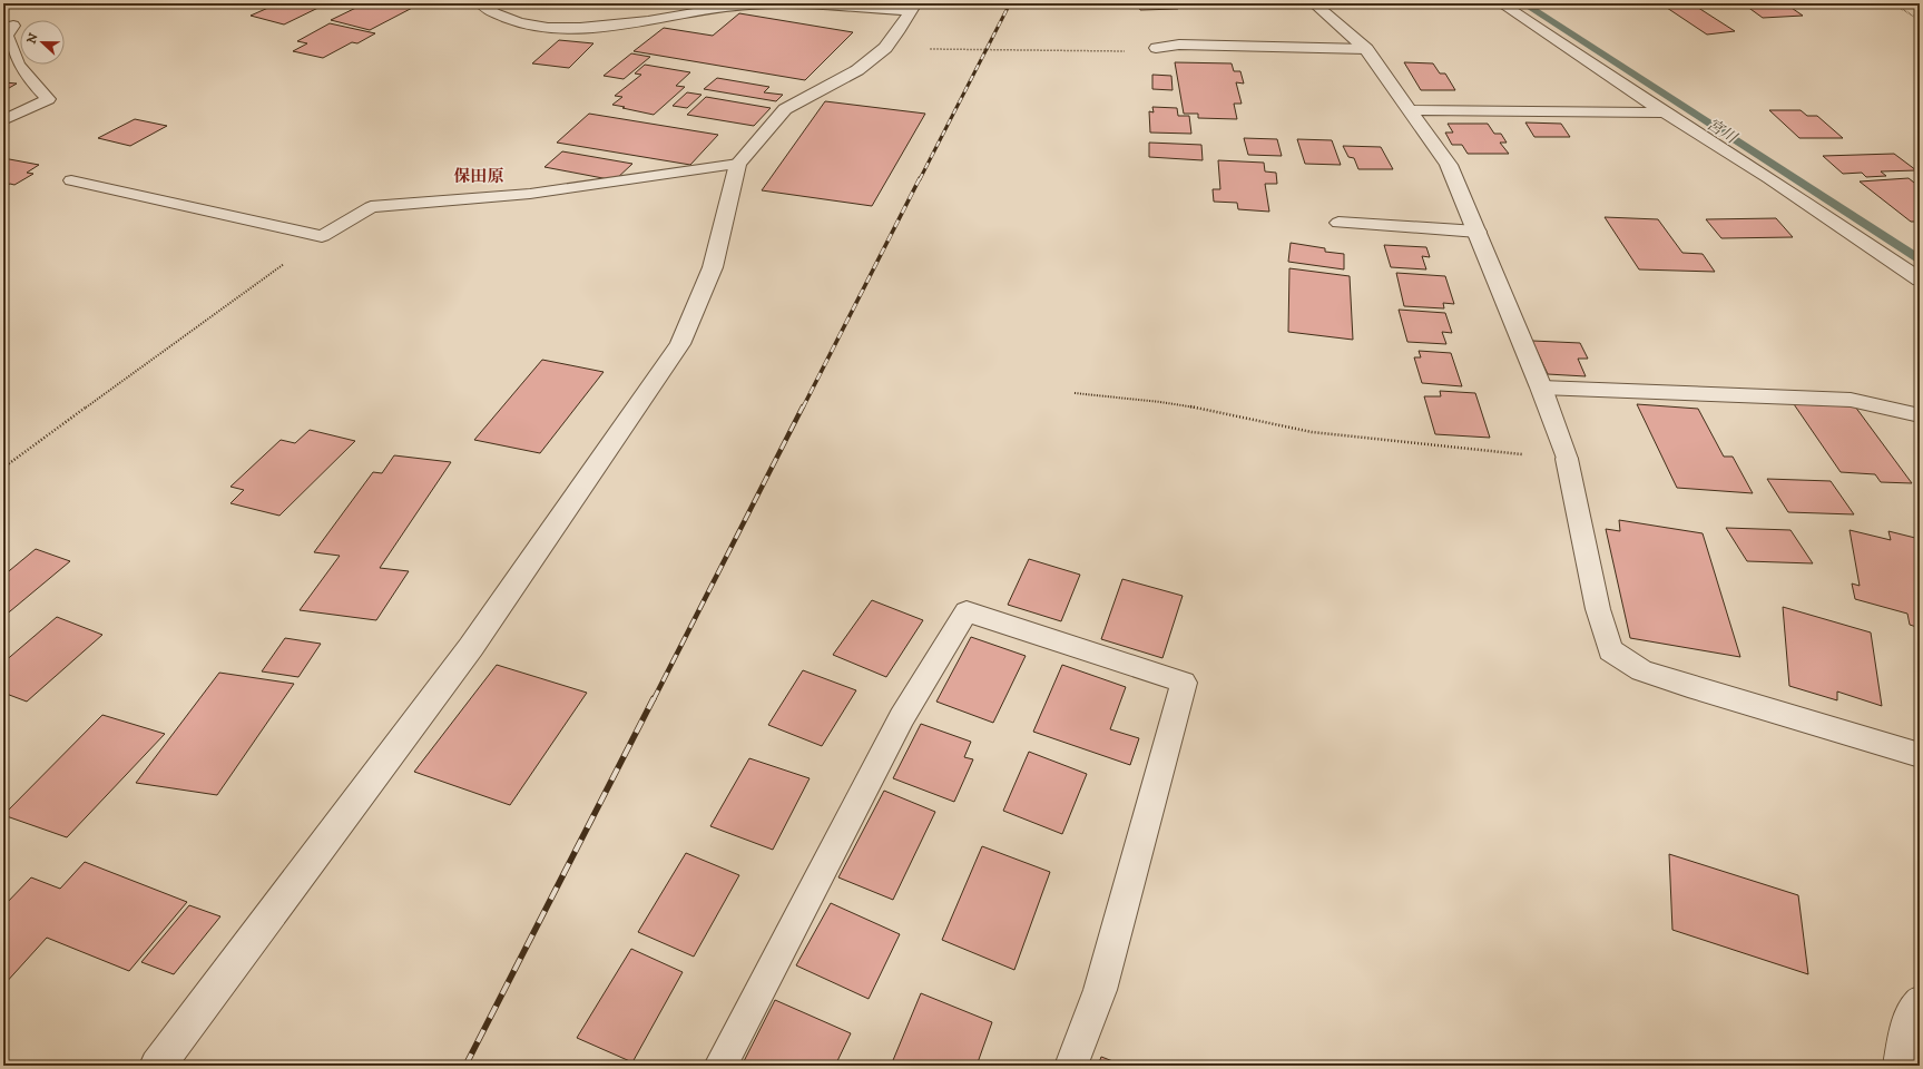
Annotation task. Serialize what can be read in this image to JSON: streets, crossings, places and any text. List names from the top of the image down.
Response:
{
  "districts": ["保田原"],
  "water": ["宮川"],
  "north": "left"
}
